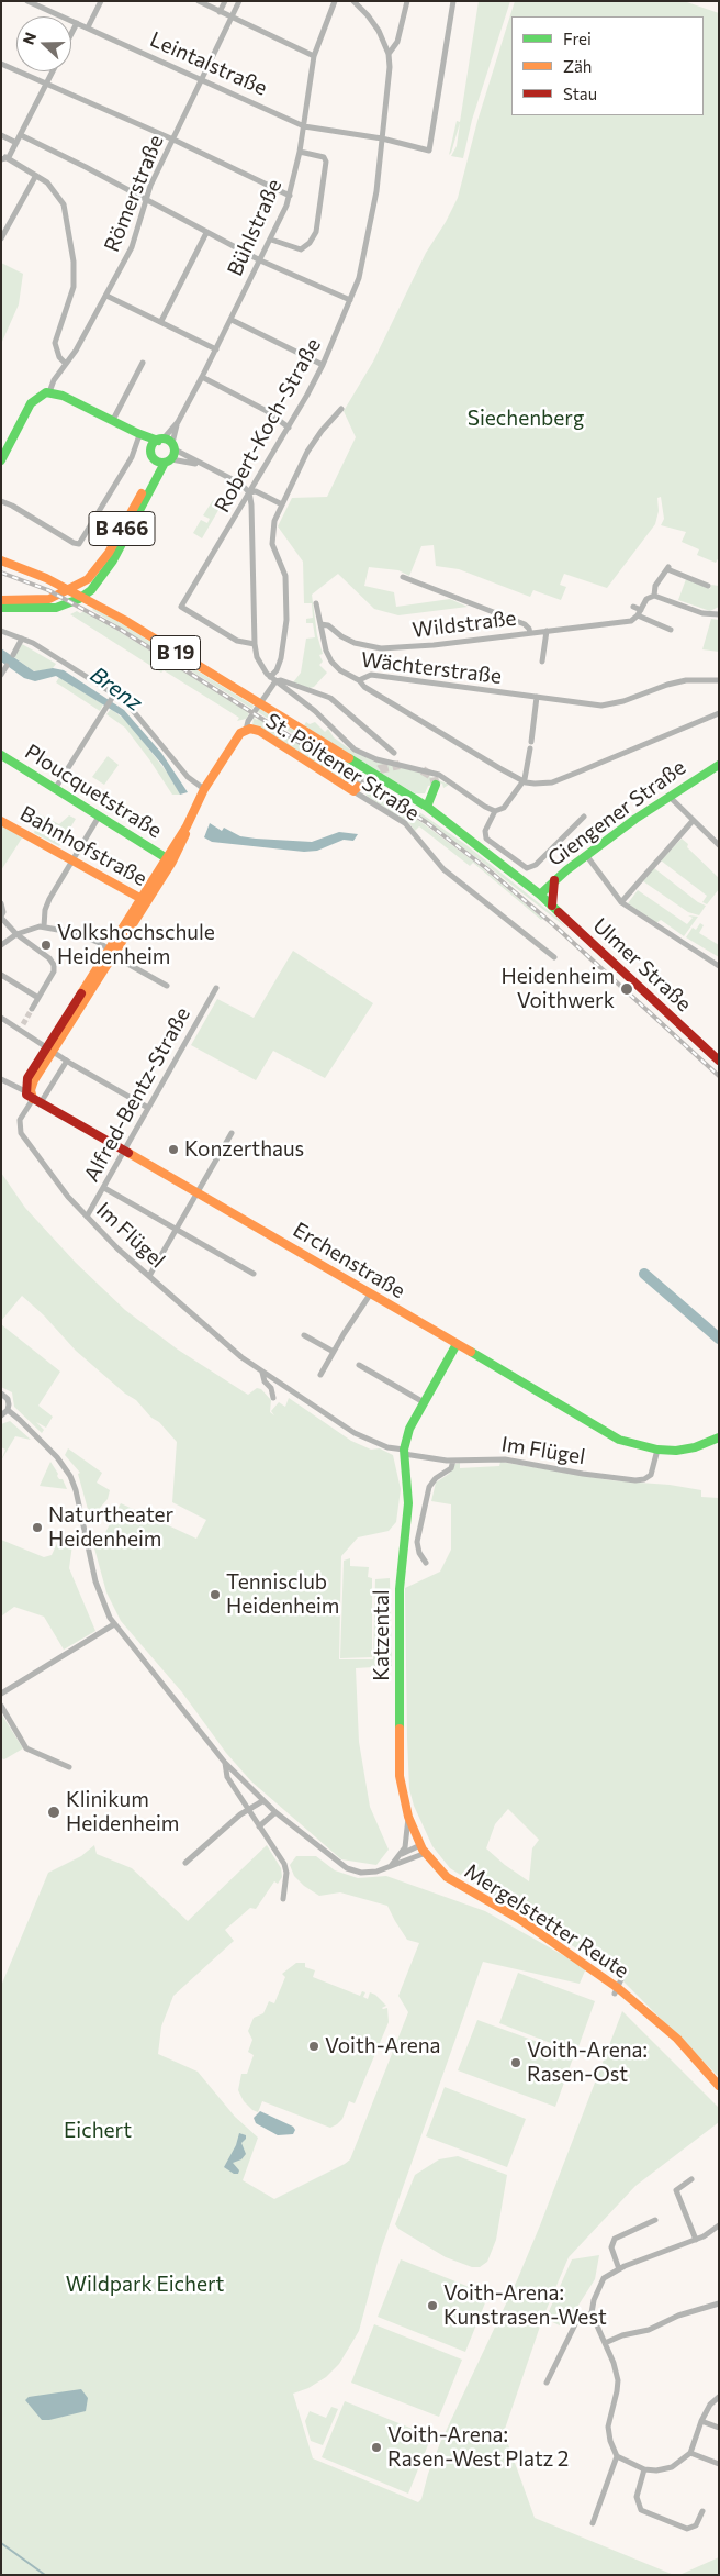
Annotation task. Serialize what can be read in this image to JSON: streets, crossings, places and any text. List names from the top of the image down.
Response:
{
  "streets": {
    "main road": [
      "B 466",
      "B 19",
      "St. Pöltener Straße",
      "Ploucquetstraße",
      "Giengener Straße",
      "Bahnhofstraße",
      "Ulmer Straße",
      "Erchenstraße",
      "Katzental",
      "Mergelstetter Reute"
    ],
    "street": [
      "Leintalstraße",
      "Römerstraße",
      "Bühlstraße",
      "Robert-Koch-Straße",
      "Wildstraße",
      "Wächterstraße",
      "Alfred-Bentz-Straße",
      "Im Flügel"
    ]
  },
  "crossings": [
    ["Leintalstraße", "Römerstraße"],
    ["Leintalstraße", "Bühlstraße"],
    ["Leintalstraße", "Robert-Koch-Straße"],
    ["Bühlstraße", "B 466"],
    ["Wildstraße", "Wächterstraße"],
    ["B 19", "Giengener Straße"],
    ["B 19", "Ulmer Straße"],
    ["St. Pöltener Straße", "Ploucquetstraße"],
    ["St. Pöltener Straße", "Bahnhofstraße"],
    ["St. Pöltener Straße", "Im Flügel"],
    ["St. Pöltener Straße", "Erchenstraße"],
    ["Giengener Straße", "Ulmer Straße"],
    ["Alfred-Bentz-Straße", "Im Flügel"],
    ["Alfred-Bentz-Straße", "Erchenstraße"],
    ["Im Flügel", "Erchenstraße"],
    ["Im Flügel", "Katzental"],
    ["Katzental", "Mergelstetter Reute"]
  ],
  "water": ["Brenz"],
  "parks": ["Siechenberg", "Eichert", "Wildpark Eichert"],
  "places": [
    "Volkshochschule Heidenheim",
    "Heidenheim Voithwerk",
    "Konzerthaus",
    "Naturtheater Heidenheim",
    "Tennisclub Heidenheim",
    "Klinikum Heidenheim",
    "Voith-Arena",
    "Voith-Arena: Rasen-Ost",
    "Voith-Arena: Kunstrasen-West",
    "Voith-Arena: Rasen-West Platz 2"
  ],
  "legend": ["Frei", "Zäh", "Stau"],
  "north": "left"
}
